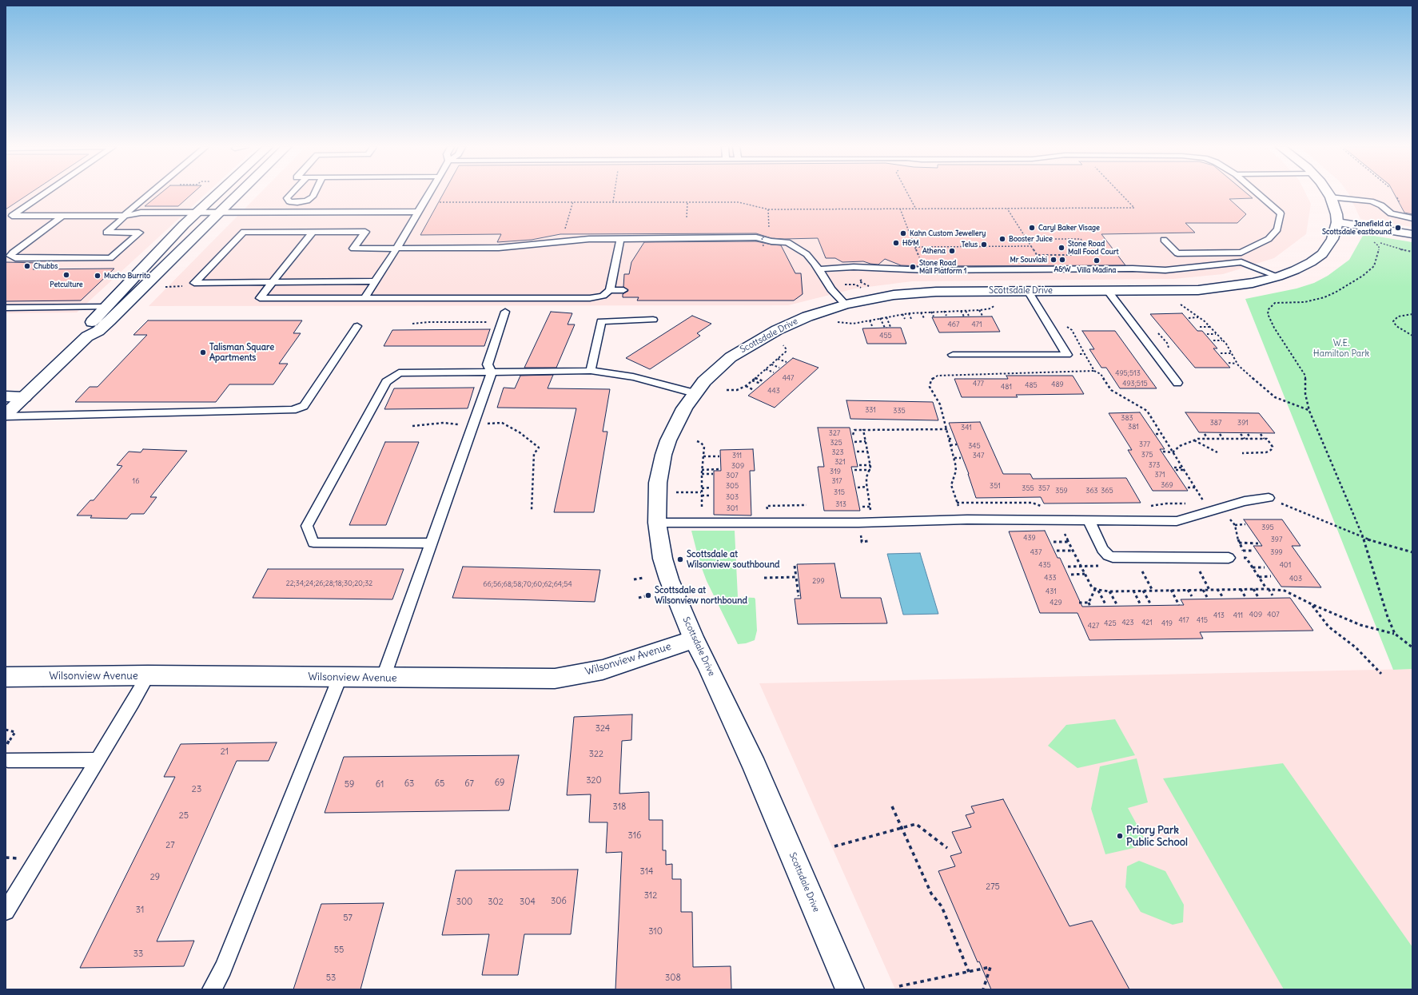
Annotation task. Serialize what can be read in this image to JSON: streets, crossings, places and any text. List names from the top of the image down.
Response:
{
  "streets": {
    "street": ["Scottsdale Drive", "Wilsonview Avenue"]
  },
  "crossings": [
    ["Scottsdale Drive", "Wilsonview Avenue"]
  ],
  "parks": ["W.E. Hamilton Park"],
  "places": [
    "Caryl Baker Visage",
    "Janefield at Scottsdale eastbound",
    "Kahn Custom Jewellery",
    "Booster Juice",
    "H&M",
    "Telus",
    "Stone Road Mall Food Court",
    "Athena",
    "Mr Souvlaki",
    "A&W",
    "Villa Madina",
    "Chubbs",
    "Stone Road Mall Platform 1",
    "Petculture",
    "Mucho Burrito",
    "Talisman Square Apartments",
    "Scottsdale at Wilsonview southbound",
    "Scottsdale at Wilsonview northbound",
    "Priory Park Public School"
  ],
  "house_numbers": [
    "467",
    "471",
    "455",
    "495;513",
    "447",
    "477",
    "493;515",
    "489",
    "485",
    "481",
    "443",
    "331",
    "335",
    "383",
    "387",
    "391",
    "381",
    "341",
    "327",
    "325",
    "377",
    "345",
    "323",
    "375",
    "311",
    "347",
    "321",
    "373",
    "309",
    "319",
    "371",
    "307",
    "16",
    "317",
    "369",
    "305",
    "351",
    "355",
    "357",
    "359",
    "363",
    "365",
    "315",
    "303",
    "313",
    "301",
    "395",
    "439",
    "397",
    "437",
    "399",
    "435",
    "401",
    "433",
    "403",
    "299",
    "22;34;24;26;28;18;30;20;32",
    "66;56;68;58;70;60;62;64;54",
    "431",
    "429",
    "409",
    "407",
    "413",
    "411",
    "417",
    "415",
    "423",
    "421",
    "425",
    "419",
    "427",
    "324",
    "21",
    "322",
    "320",
    "69",
    "63",
    "65",
    "67",
    "59",
    "61",
    "23",
    "318",
    "25",
    "316",
    "27",
    "314",
    "29",
    "275",
    "312",
    "306",
    "300",
    "302",
    "304",
    "31",
    "57",
    "310",
    "55",
    "33",
    "53",
    "308"
  ]
}
